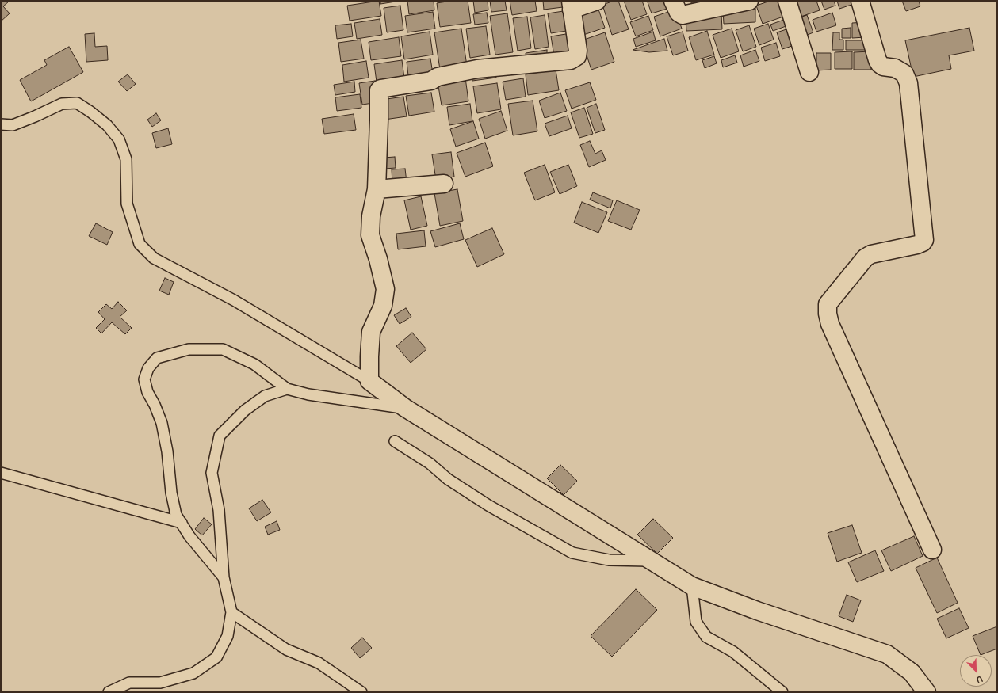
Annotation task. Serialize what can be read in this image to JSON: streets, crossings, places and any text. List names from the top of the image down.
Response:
{
  "north": "bottom right"
}
